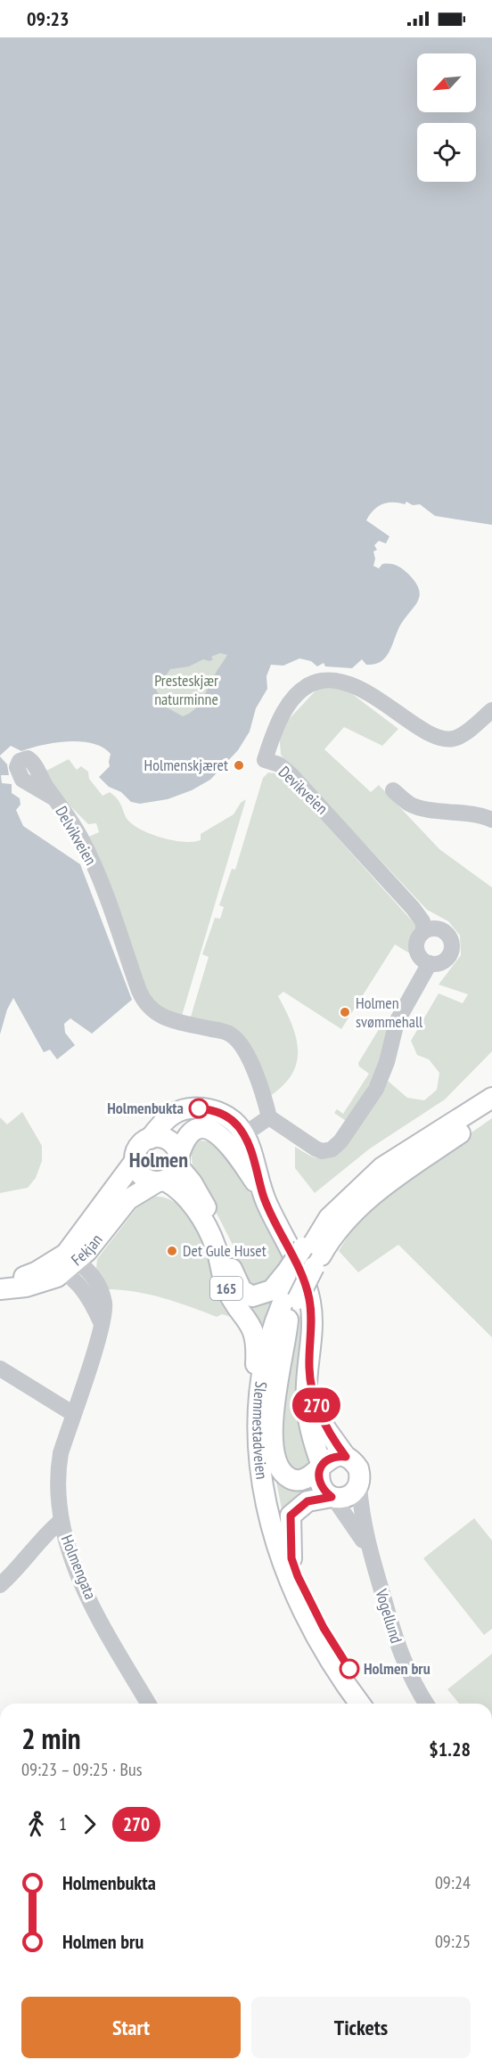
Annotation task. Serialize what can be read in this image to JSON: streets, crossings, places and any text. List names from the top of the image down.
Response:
{
  "streets": {
    "main road": ["Fekjan", "165", "Slemmestadveien"],
    "street": [
      "Devikveien",
      "Delvikveien",
      "Holmengata",
      "Vogellund"
    ]
  },
  "crossings": [
    ["Fekjan", "165"],
    ["Fekjan", "Holmengata"],
    ["165", "Slemmestadveien"],
    ["165", "Vogellund"]
  ],
  "districts": ["Holmen"],
  "parks": ["Presteskjær naturminne"],
  "places": [
    "Holmenskjæret",
    "Holmen svømmehall",
    "Holmenbukta",
    "Det Gule Huset",
    "Holmen bru"
  ],
  "lines": ["bus line 270"],
  "north": "bottom left",
  "page": {
    "status": "09:23",
    "on_map": "270",
    "heading": ["2 min", "09:23 – 09:25 · Bus", "$1.28"],
    "legs": ["1", "270"],
    "list": [
      {
        "name": "Holmenbukta",
        "value": "09:24"
      },
      {
        "name": "Holmen bru",
        "value": "09:25"
      }
    ],
    "buttons": ["Start", "Tickets"]
  }
}
